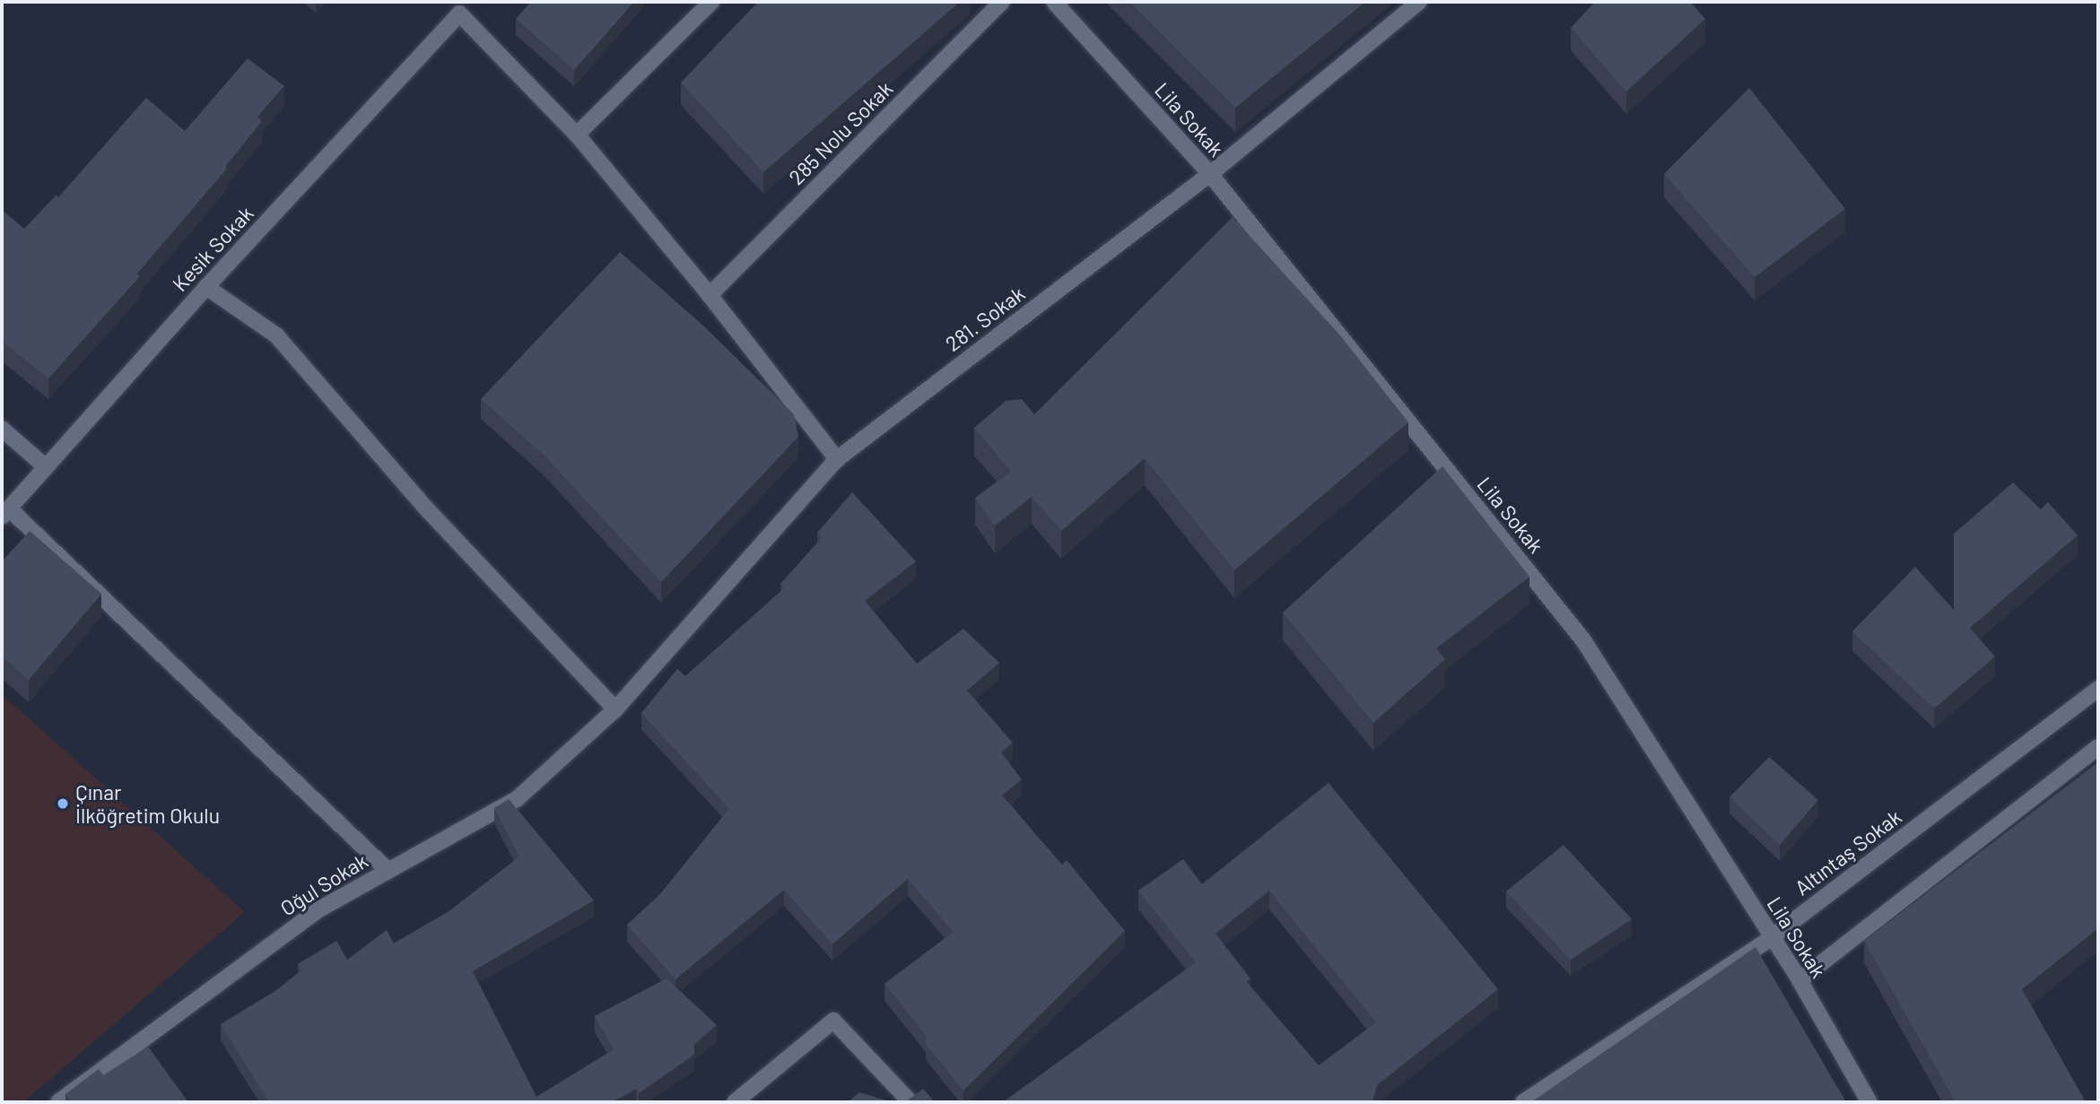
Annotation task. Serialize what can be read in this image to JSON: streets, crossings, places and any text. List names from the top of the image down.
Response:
{
  "streets": {
    "street": [
      "Lila Sokak",
      "285 Nolu Sokak",
      "Kesik Sokak",
      "281. Sokak",
      "Altıntaş Sokak",
      "Oğul Sokak"
    ]
  },
  "crossings": [
    ["Lila Sokak", "281. Sokak"],
    ["Lila Sokak", "Altıntaş Sokak"],
    ["281. Sokak", "Oğul Sokak"]
  ],
  "places": ["Çınar İlköğretim Okulu"]
}
